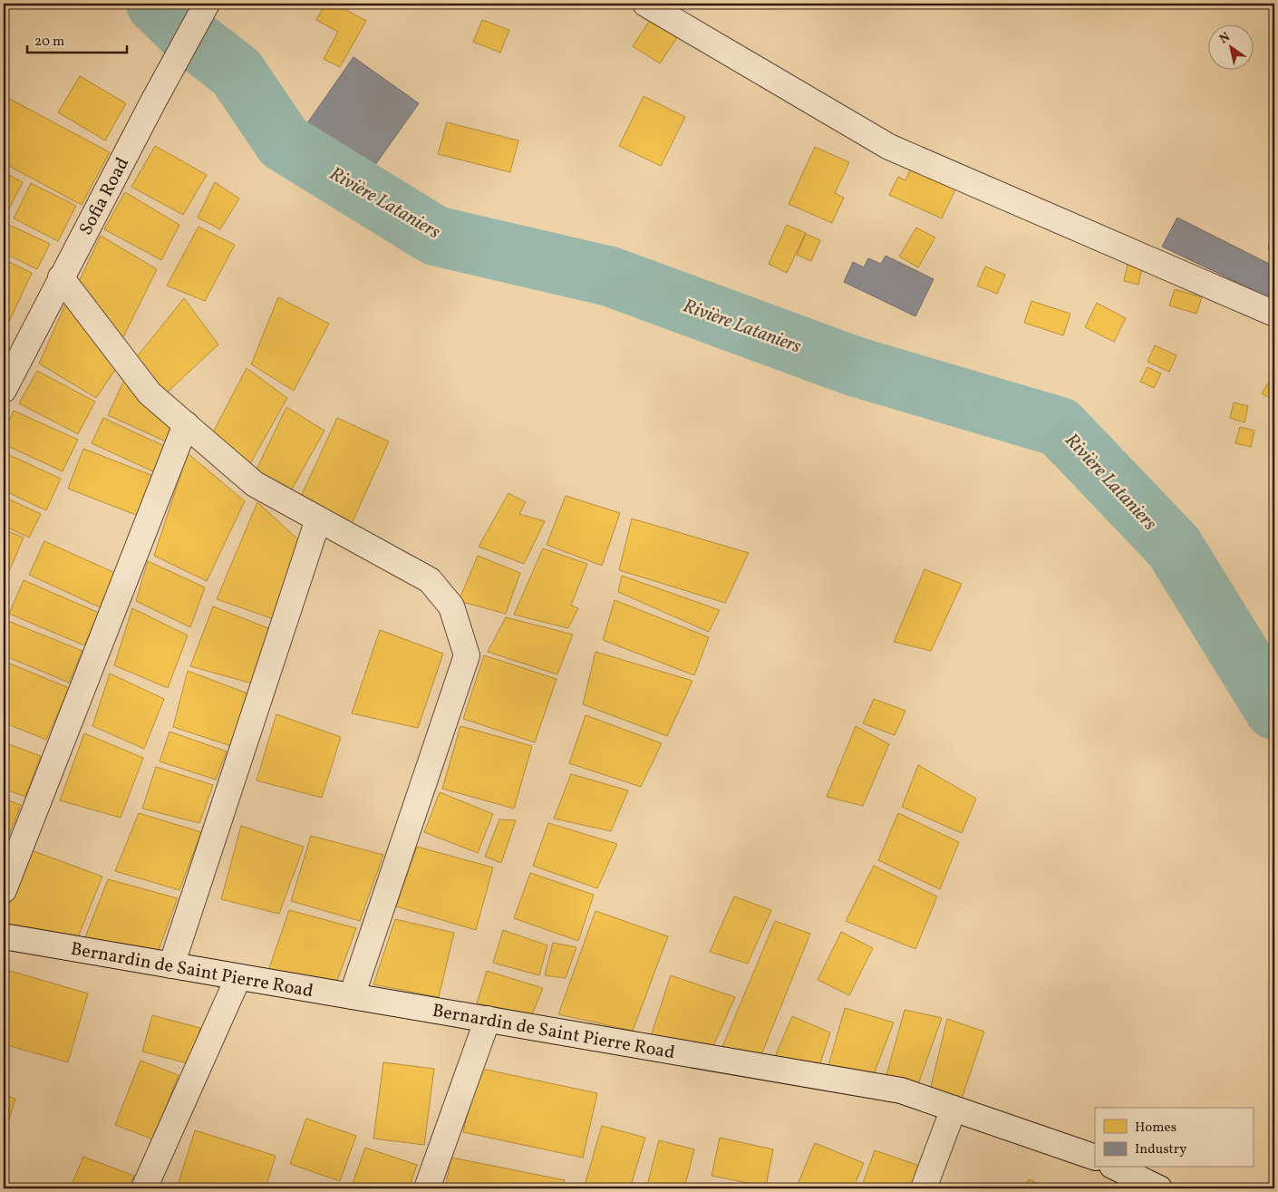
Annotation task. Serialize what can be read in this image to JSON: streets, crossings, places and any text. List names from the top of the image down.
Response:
{
  "streets": {
    "street": ["Sofia Road", "Bernardin de Saint Pierre Road"]
  },
  "water": ["Rivière Lataniers"],
  "legend": ["Homes", "Industry"],
  "scale_bar": "20 m",
  "north": "top left"
}
